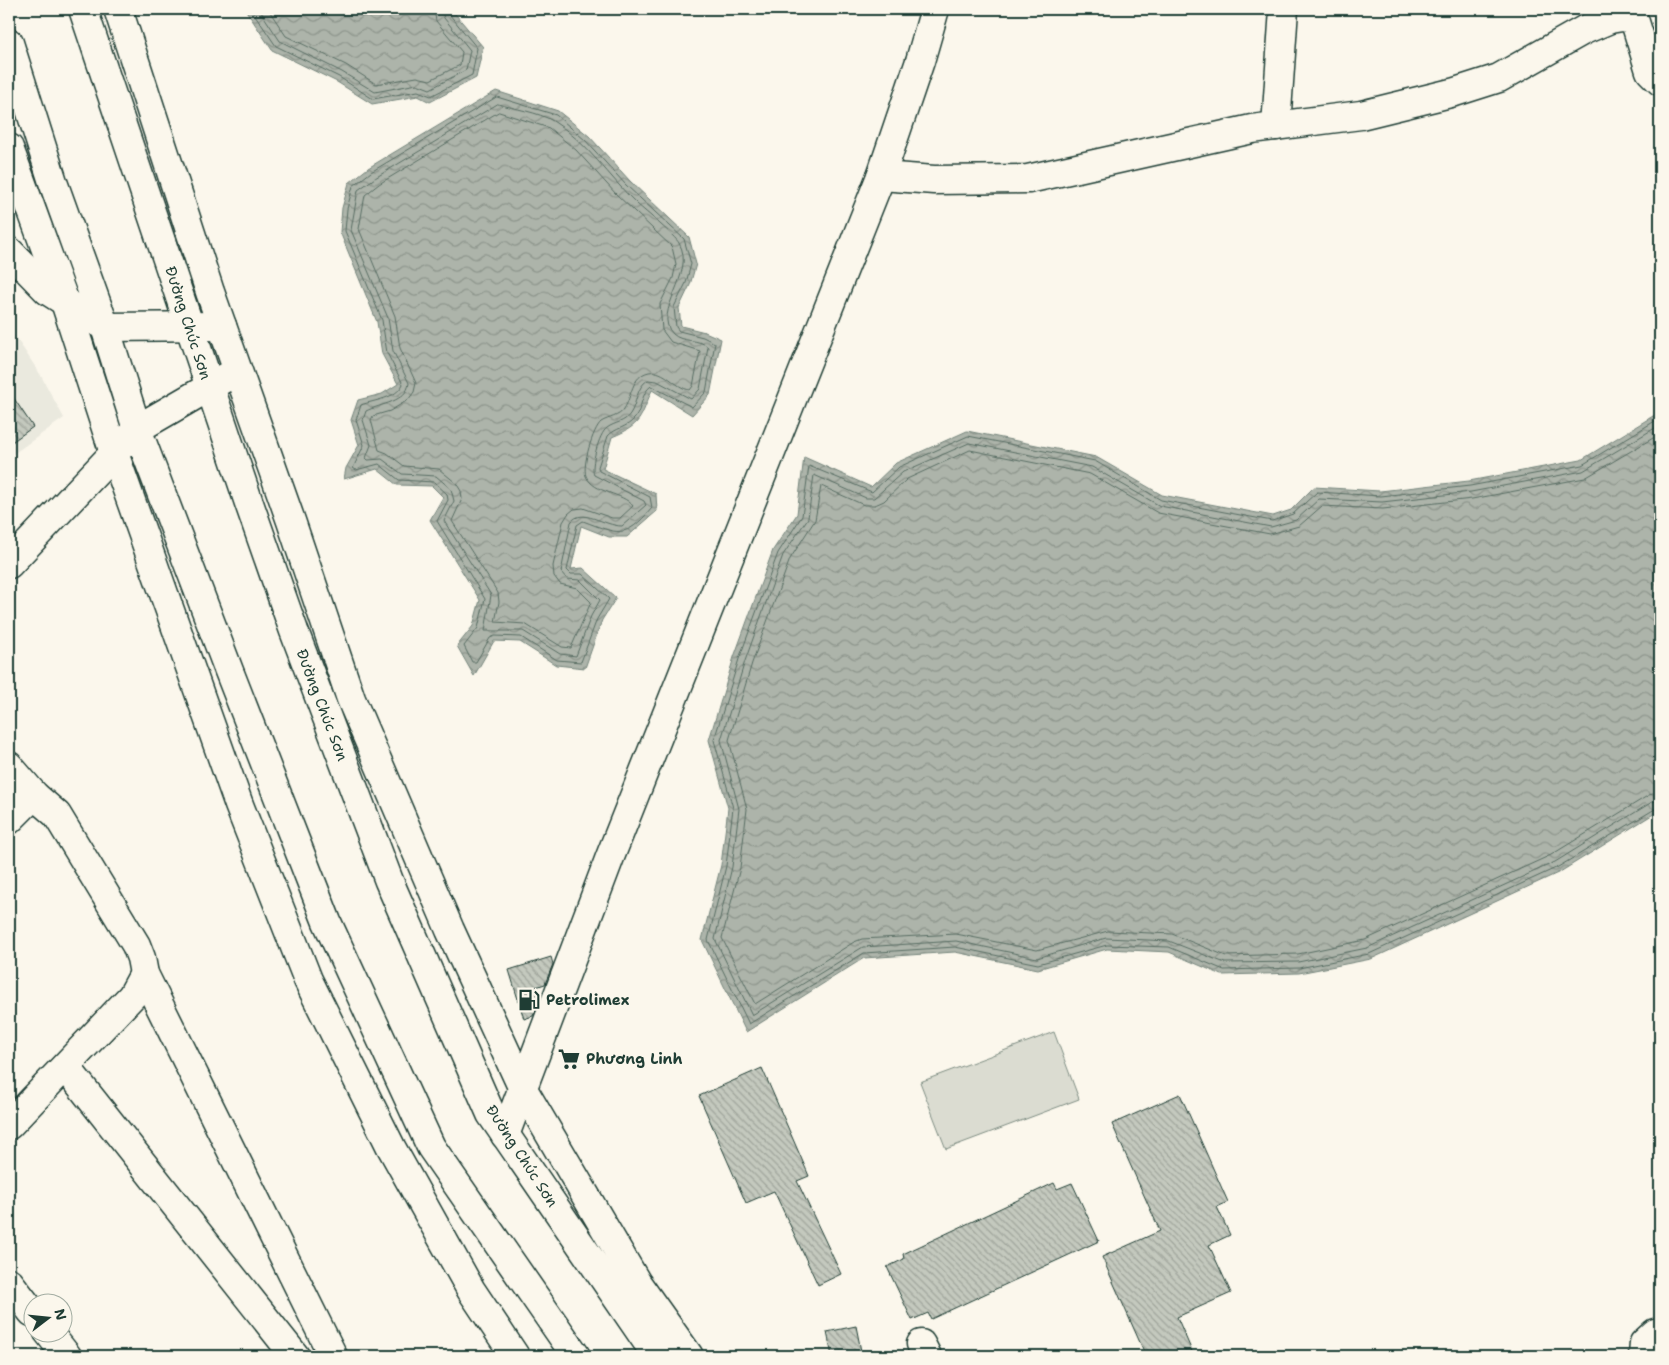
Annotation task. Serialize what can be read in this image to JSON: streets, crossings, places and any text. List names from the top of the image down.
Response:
{
  "streets": {
    "main road": ["Đường Chúc Sơn"]
  },
  "places": {
    "fuel station": ["Petrolimex"],
    "supermarket": ["Phương Linh"]
  },
  "north": "right"
}
